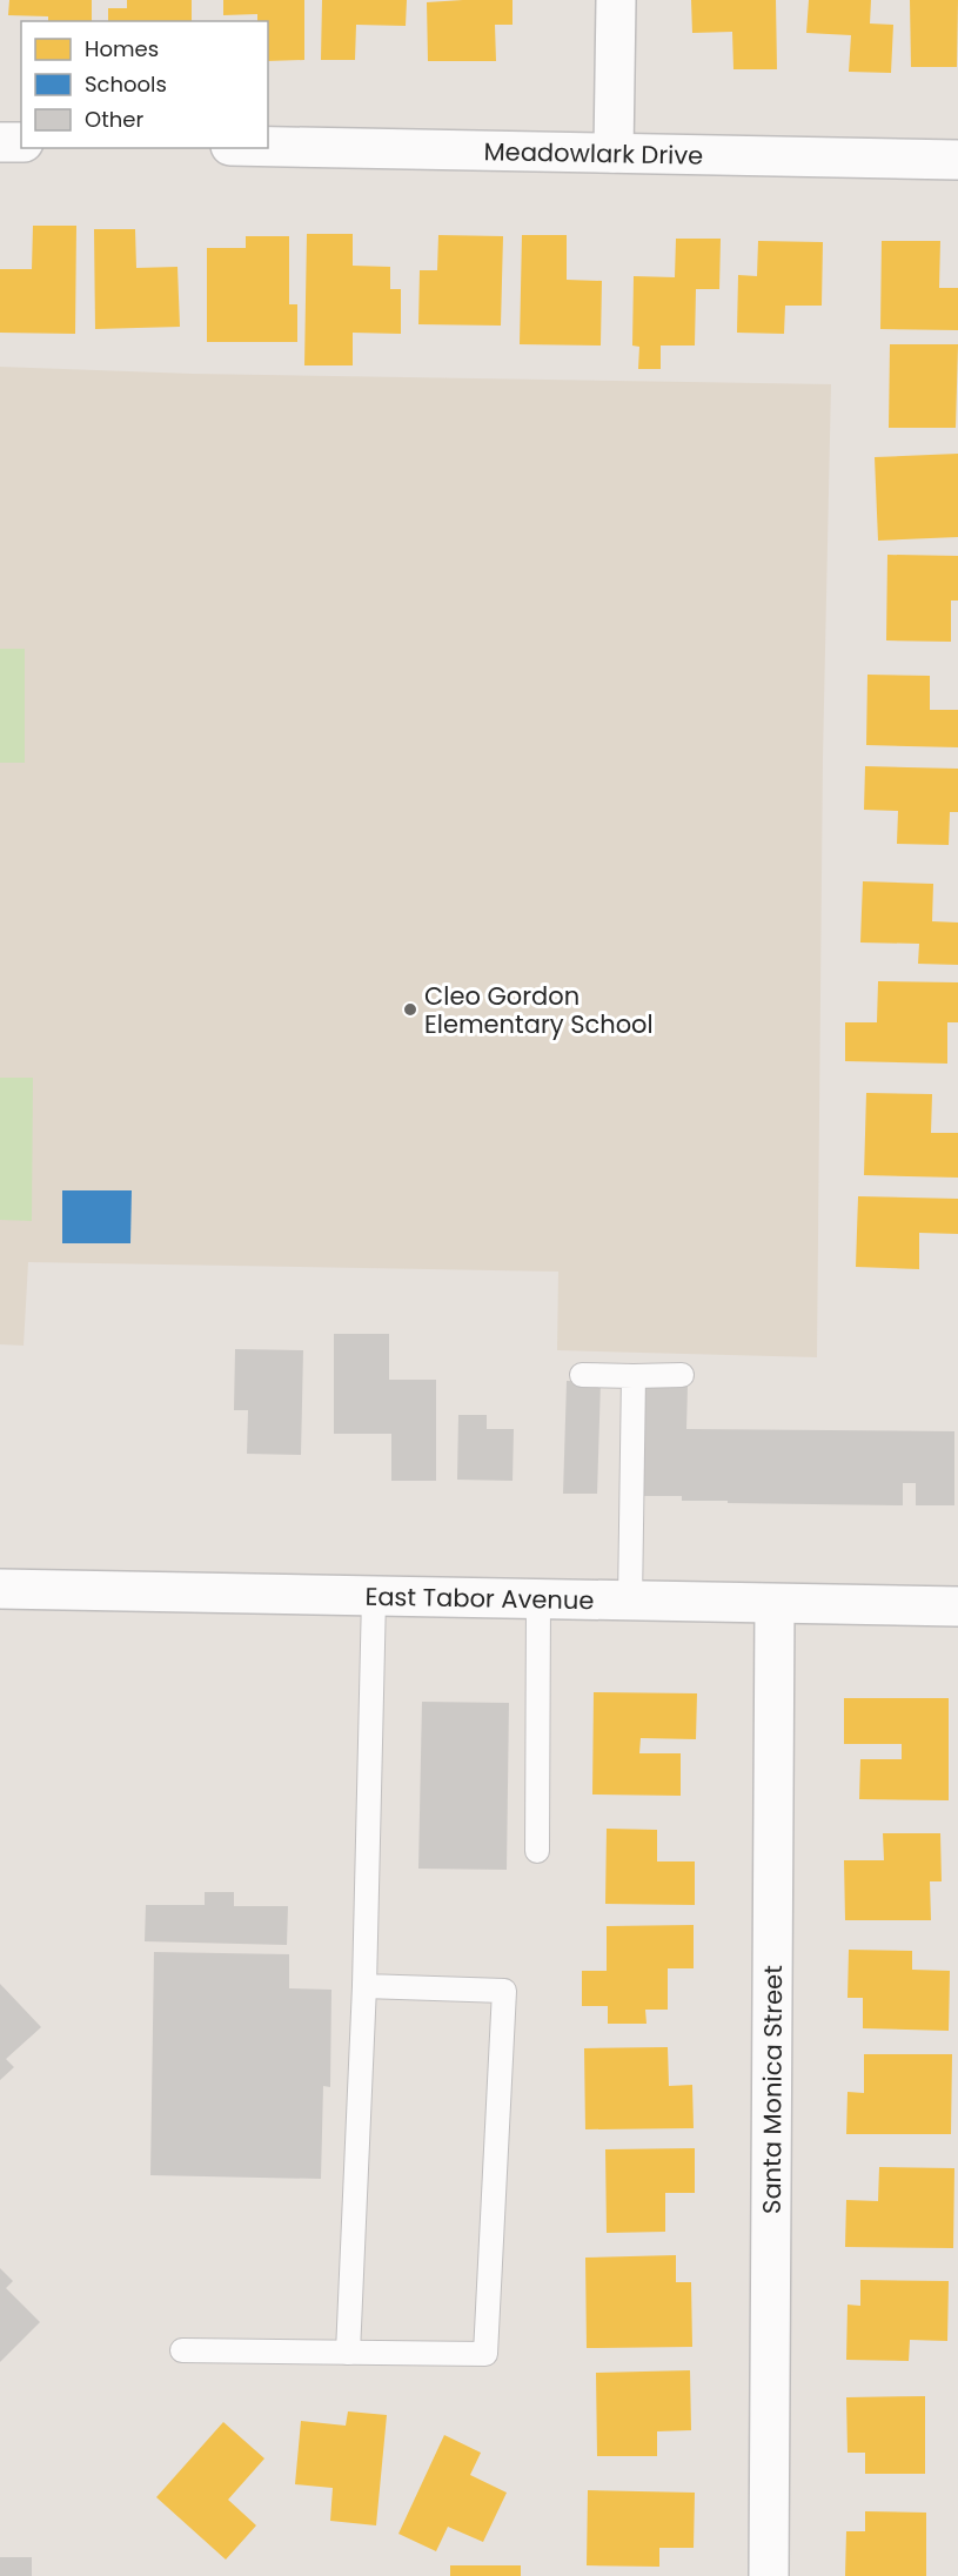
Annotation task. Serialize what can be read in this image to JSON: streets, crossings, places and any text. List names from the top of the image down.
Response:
{
  "streets": {
    "street": ["Meadowlark Drive", "East Tabor Avenue", "Santa Monica Street"]
  },
  "crossings": [
    ["East Tabor Avenue", "Santa Monica Street"]
  ],
  "places": ["Cleo Gordon Elementary School"],
  "legend": ["Homes", "Schools", "Other"]
}
